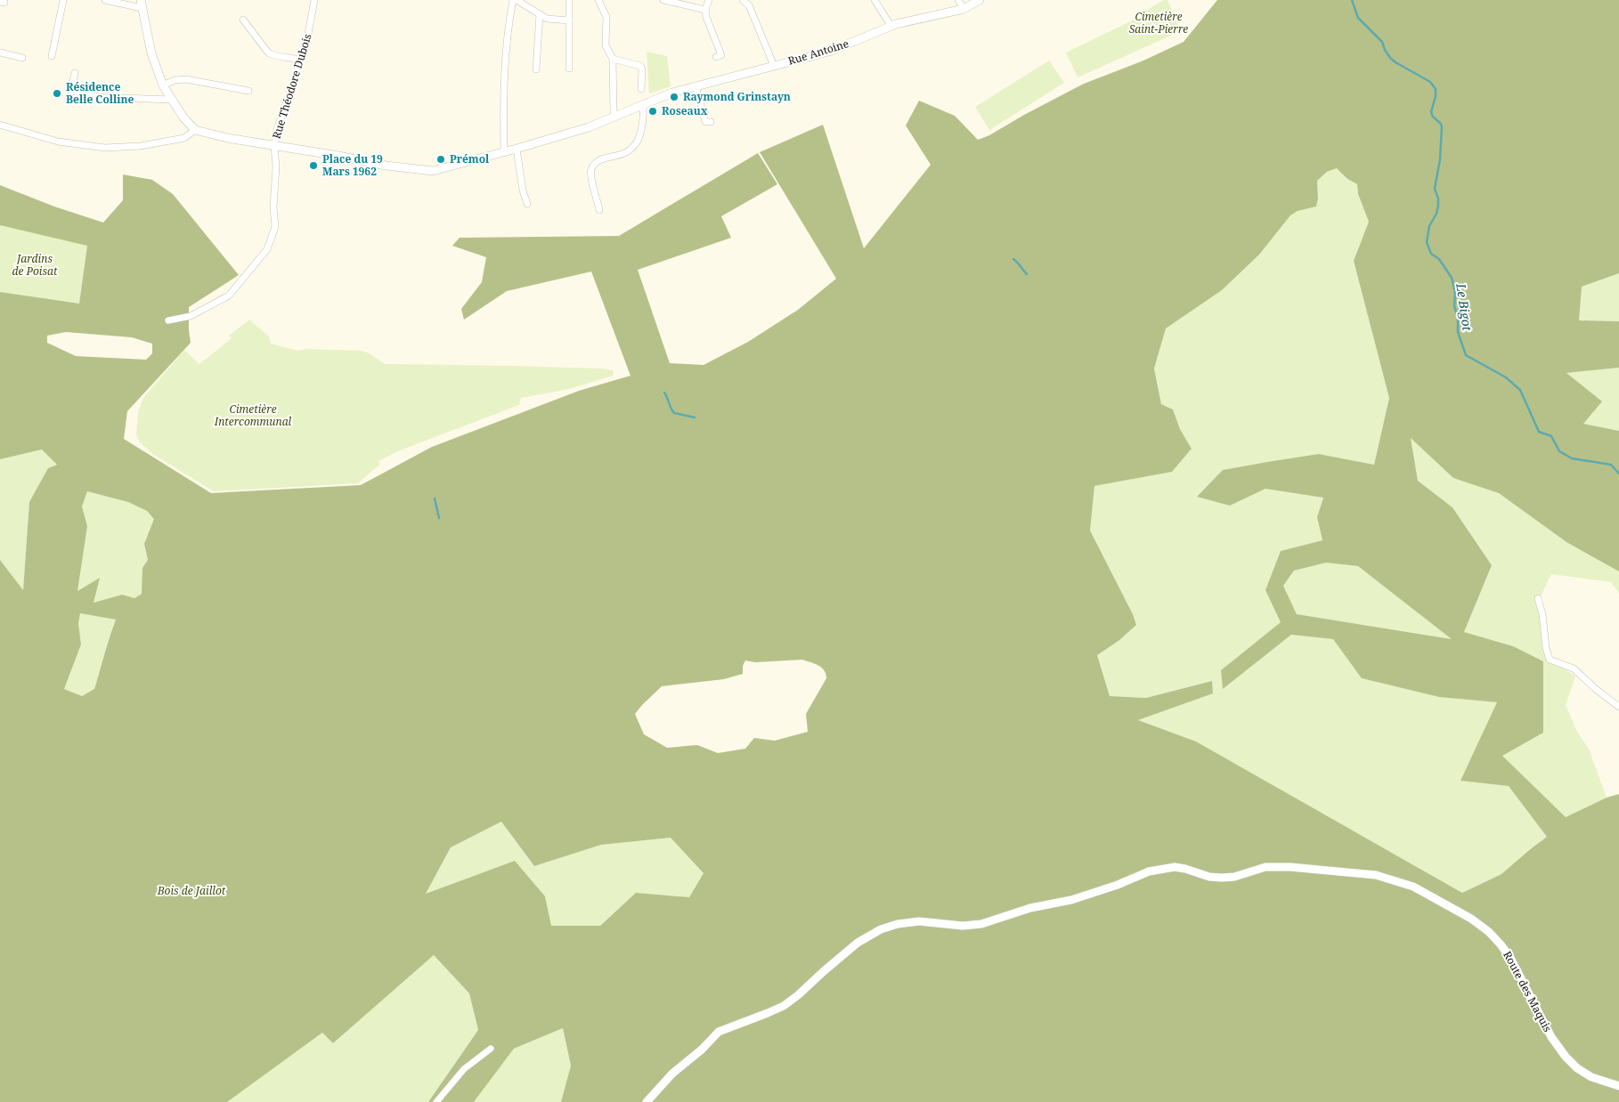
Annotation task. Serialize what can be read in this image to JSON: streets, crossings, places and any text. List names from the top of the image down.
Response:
{
  "streets": {
    "street": ["Rue Antoine", "Rue Théodore Dubois", "Route des Maquis"]
  },
  "crossings": [
    ["Rue Antoine", "Rue Théodore Dubois"]
  ],
  "water": ["Le Bigot"],
  "parks": [
    "Cimetière Saint-Pierre",
    "Jardins de Poisat",
    "Cimetière Intercommunal",
    "Bois de Jaillot"
  ],
  "places": [
    "Résidence Belle Colline",
    "Raymond Grinstayn",
    "Roseaux",
    "Prémol",
    "Place du 19 Mars 1962"
  ]
}
